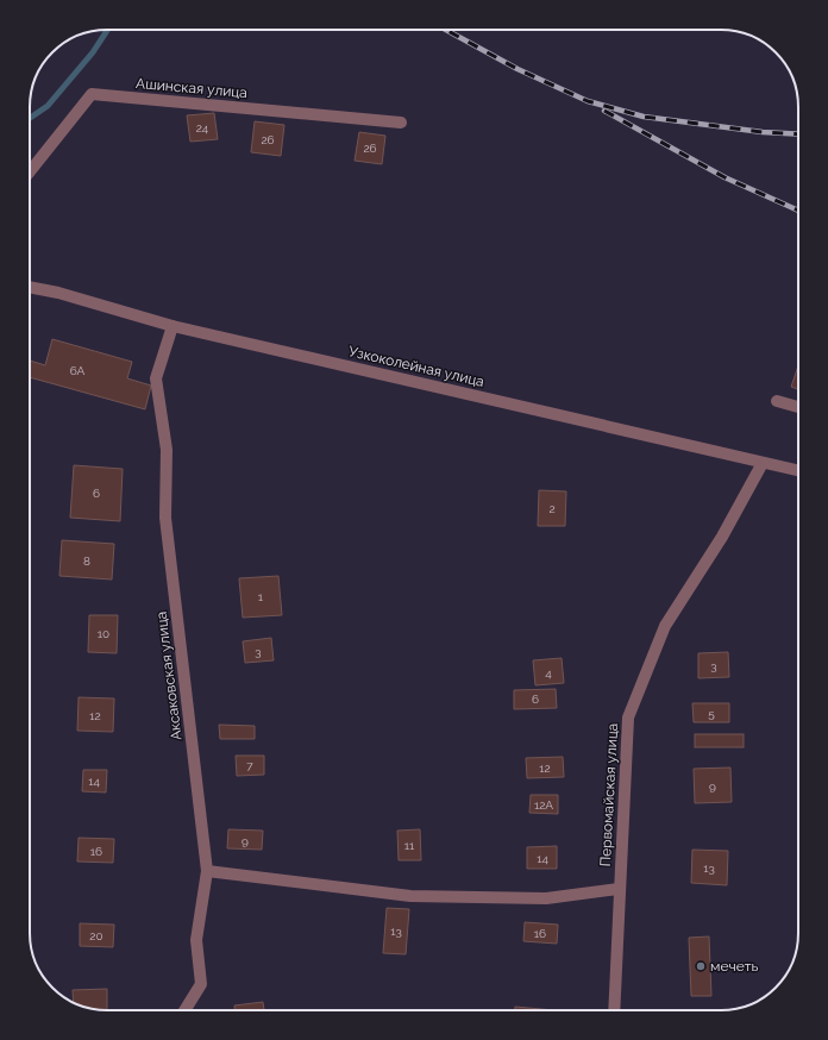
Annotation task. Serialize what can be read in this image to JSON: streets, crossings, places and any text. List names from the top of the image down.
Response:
{
  "streets": {
    "street": [
      "Ашинская улица",
      "Узкоколейная улица",
      "Аксаковская улица",
      "Первомайская улица"
    ]
  },
  "crossings": [
    ["Узкоколейная улица", "Аксаковская улица"],
    ["Узкоколейная улица", "Первомайская улица"]
  ],
  "places": ["мечеть"],
  "house_numbers": [
    "24",
    "26",
    "26",
    "6А",
    "6",
    "2",
    "8",
    "1",
    "10",
    "3",
    "3",
    "4",
    "6",
    "5",
    "12",
    "7",
    "12",
    "14",
    "9",
    "12А",
    "9",
    "11",
    "16",
    "14",
    "13",
    "13",
    "16",
    "20"
  ]
}
